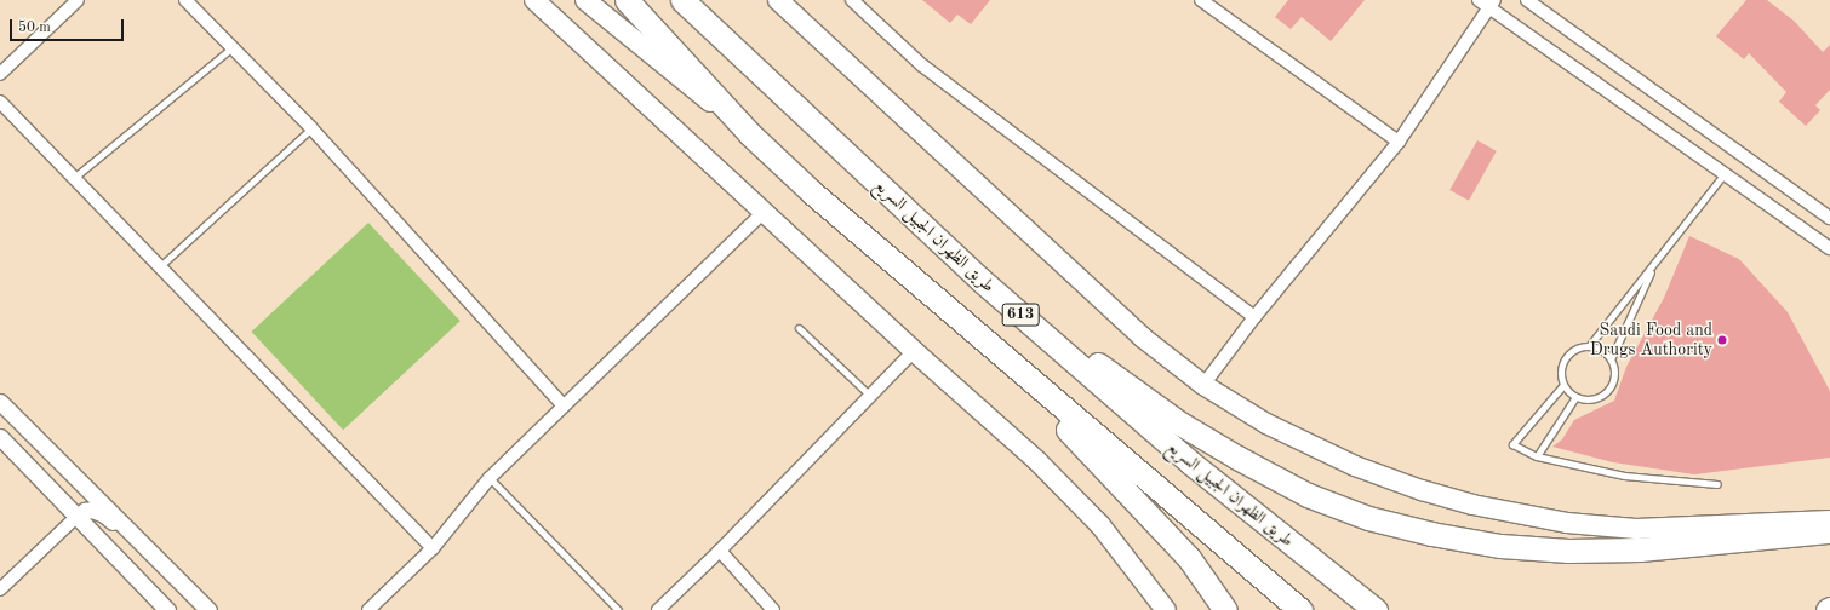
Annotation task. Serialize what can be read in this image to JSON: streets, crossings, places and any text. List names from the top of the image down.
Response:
{
  "streets": {
    "highway": ["طريق الظهران الجبيل السريع", "613"]
  },
  "places": ["Saudi Food and Drugs Authority"],
  "scale_bar": "50 m"
}
